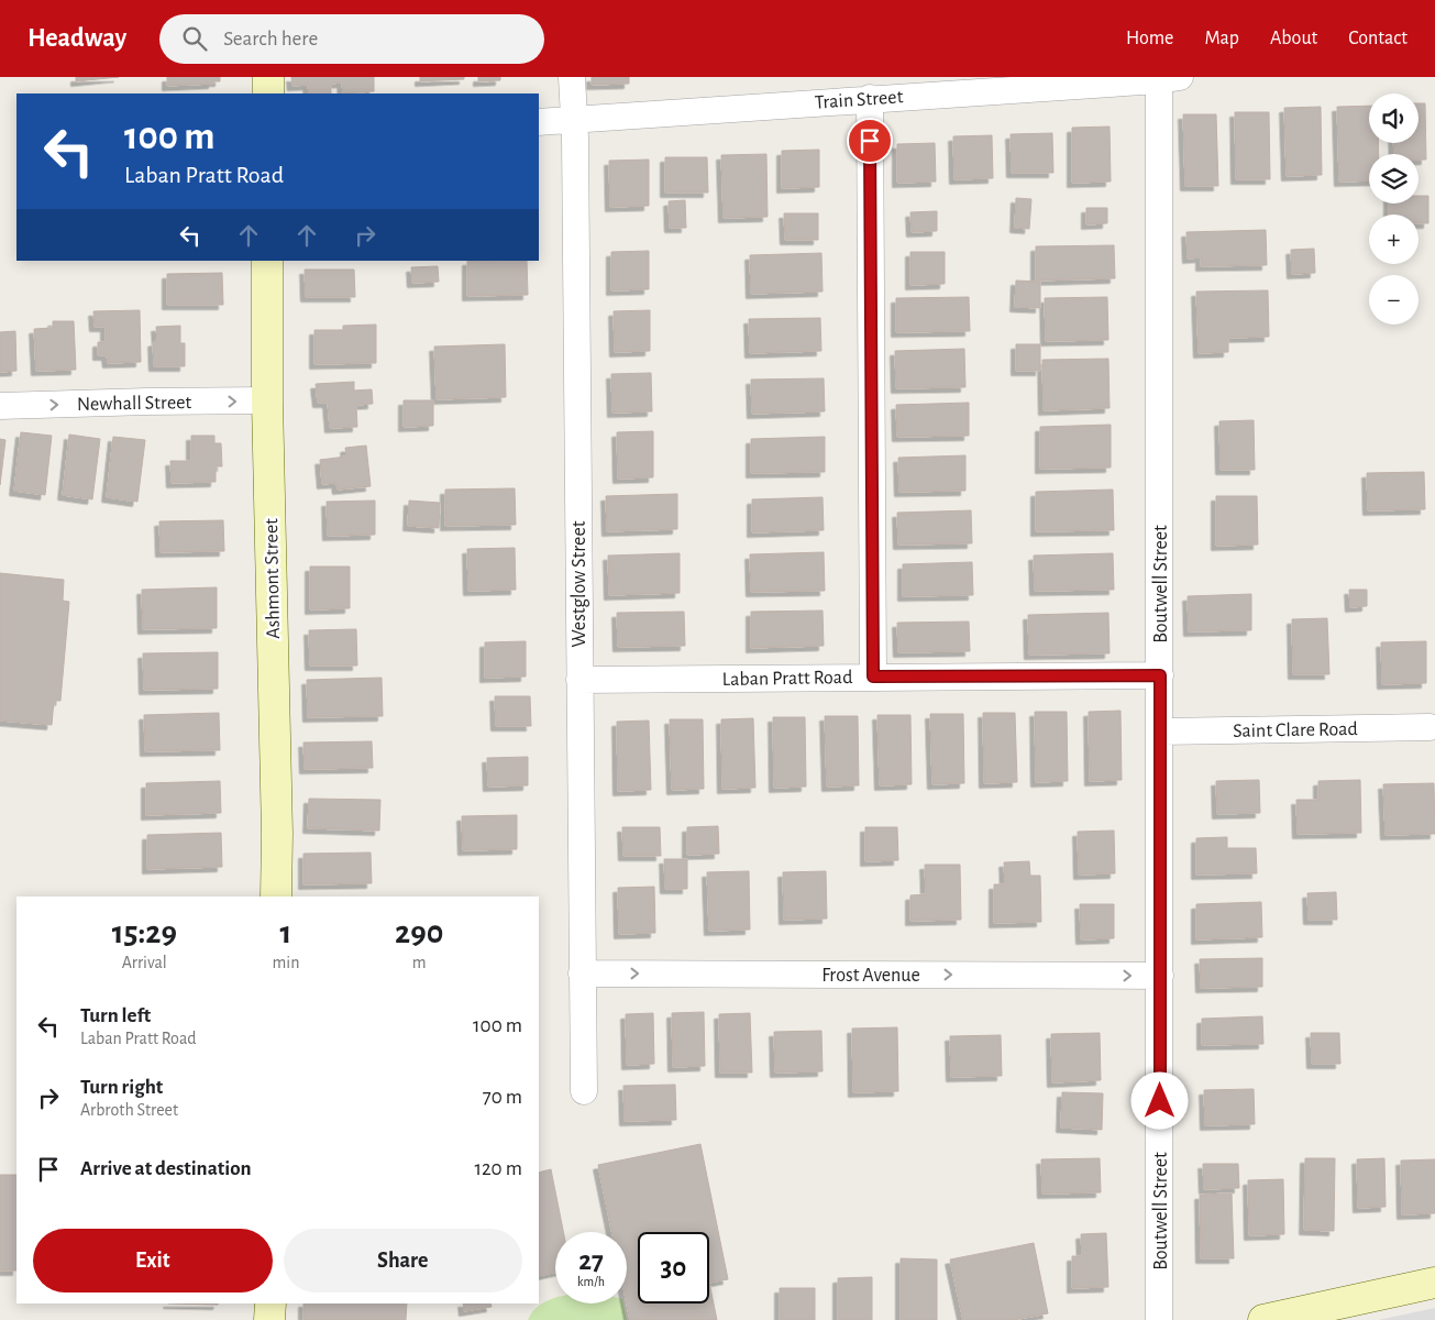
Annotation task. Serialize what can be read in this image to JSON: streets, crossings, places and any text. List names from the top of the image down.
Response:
{
  "streets": {
    "main road": ["Ashmont Street"],
    "street": [
      "Train Street",
      "Newhall Street",
      "Westglow Street",
      "Boutwell Street",
      "Laban Pratt Road",
      "Saint Clare Road",
      "Frost Avenue"
    ]
  },
  "crossings": [
    ["Train Street", "Westglow Street"],
    ["Train Street", "Boutwell Street"],
    ["Newhall Street", "Ashmont Street"],
    ["Westglow Street", "Laban Pratt Road"],
    ["Westglow Street", "Frost Avenue"],
    ["Boutwell Street", "Laban Pratt Road"],
    ["Boutwell Street", "Saint Clare Road"],
    ["Boutwell Street", "Frost Avenue"]
  ],
  "one_way": ["Newhall Street", "Frost Avenue"],
  "page": {
    "header": "Headway",
    "search": "Search here",
    "nav": [
      "Home",
      "Map",
      "About",
      "Contact"
    ],
    "map_buttons": ["+", "−"],
    "turn": ["100 m", "Laban Pratt Road"],
    "eta": [
      "15:29",
      "Arrival",
      "1",
      "min",
      "290",
      "m"
    ],
    "list": [
      {
        "name": "Turn left",
        "note": "Laban Pratt Road",
        "value": "100 m"
      },
      {
        "name": "Turn right",
        "note": "Arbroth Street",
        "value": "70 m"
      },
      {
        "name": "Arrive at destination",
        "value": "120 m"
      }
    ],
    "buttons": ["Exit", "Share"],
    "speed": "27 km/h",
    "limit": "30"
  }
}
